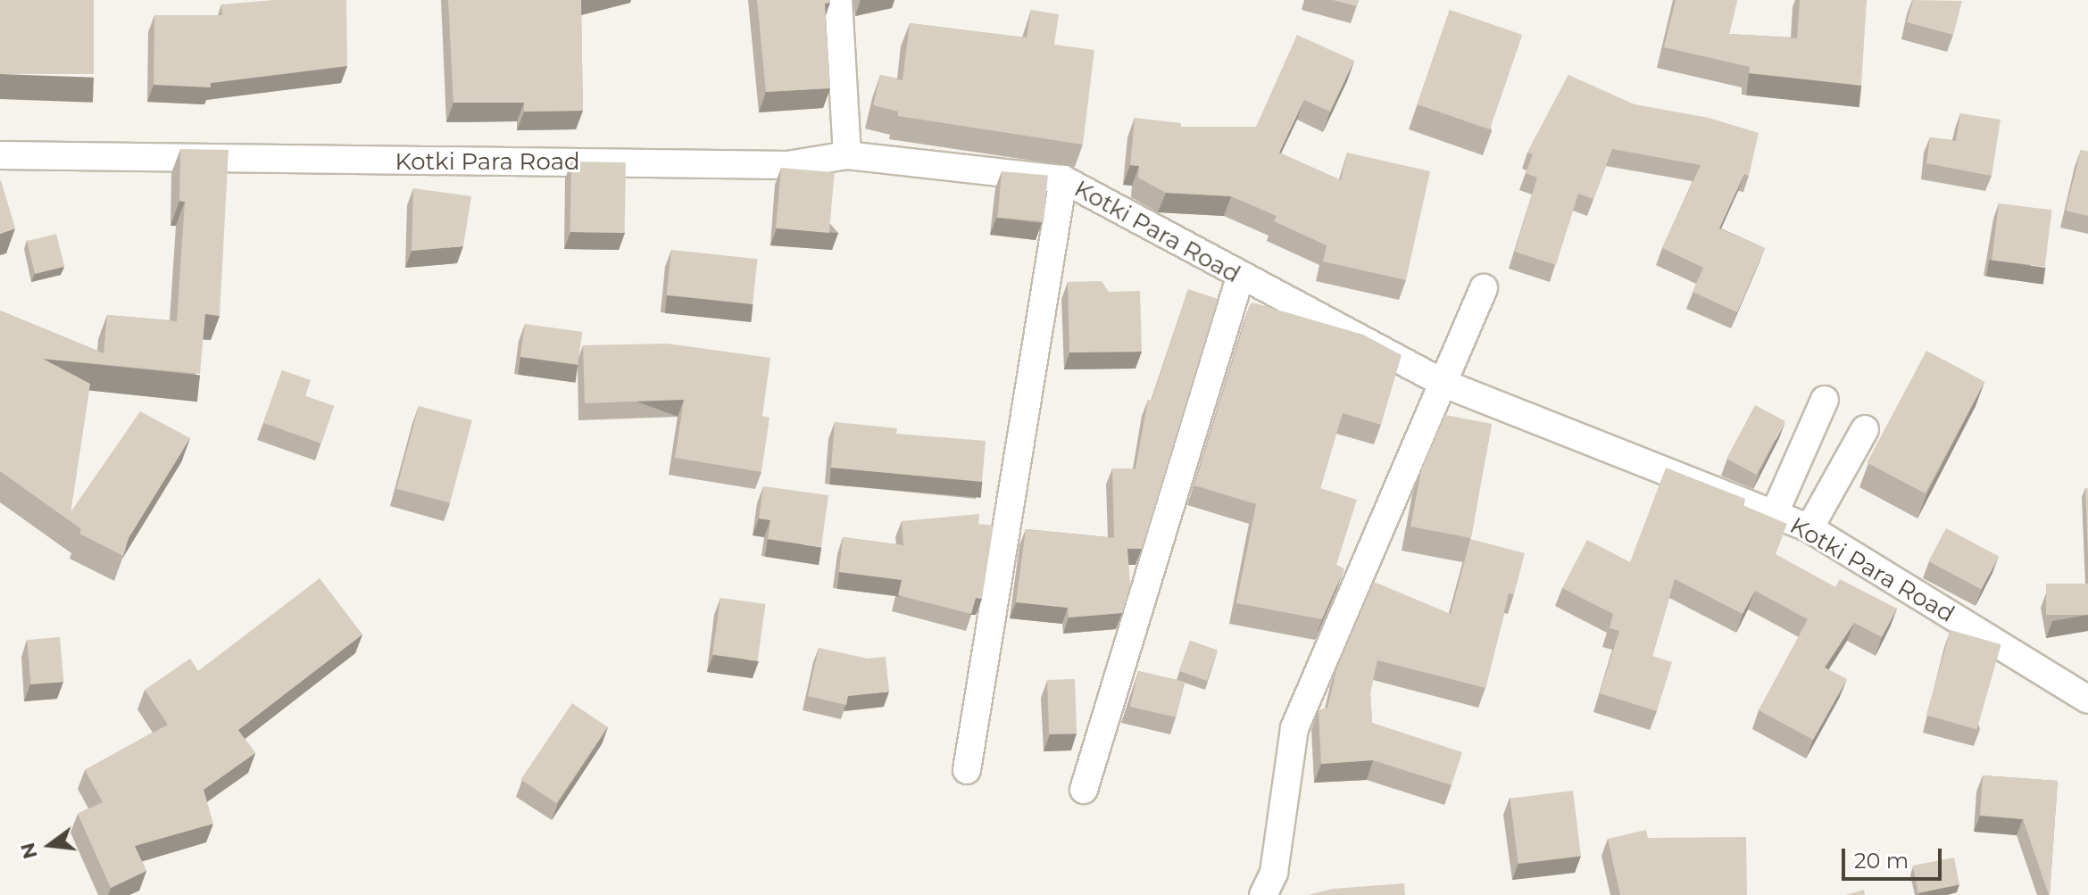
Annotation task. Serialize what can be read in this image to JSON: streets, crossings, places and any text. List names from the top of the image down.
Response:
{
  "streets": {
    "street": ["Kotki Para Road"]
  },
  "scale_bar": "20 m",
  "north": "left"
}
